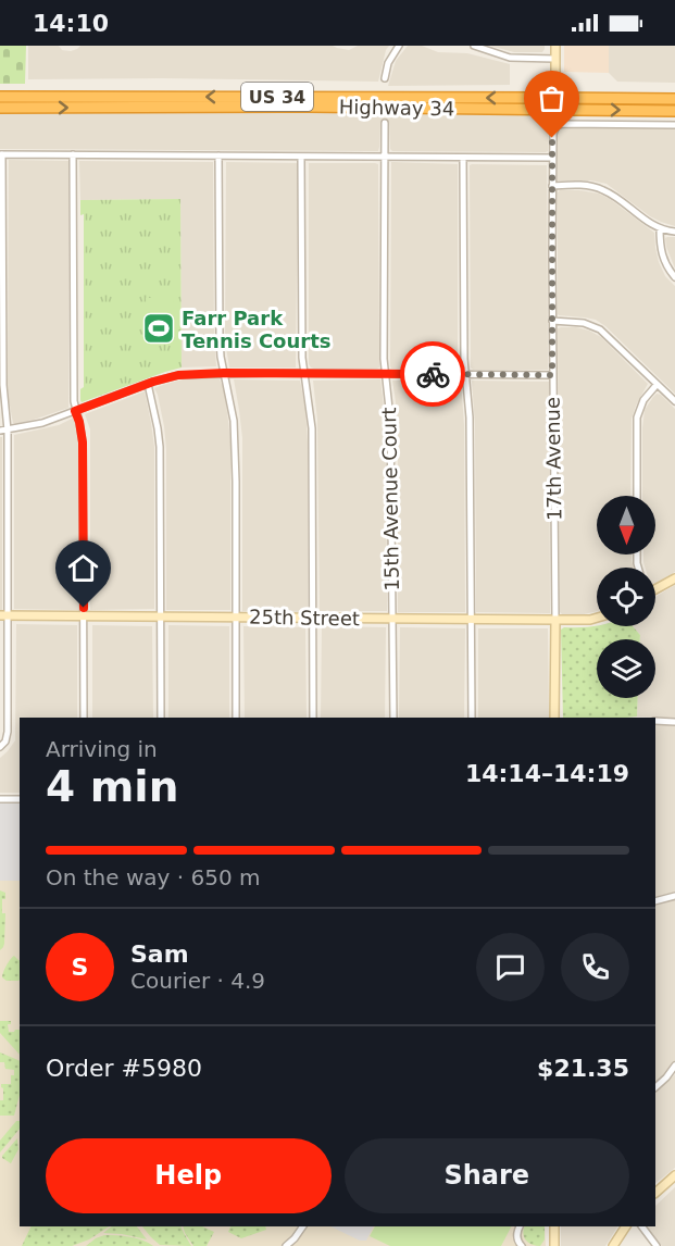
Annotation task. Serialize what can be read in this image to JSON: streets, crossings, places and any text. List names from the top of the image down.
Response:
{
  "streets": {
    "highway": ["US 34", "Highway 34"],
    "street": ["17th Avenue", "15th Avenue Court", "25th Street"]
  },
  "crossings": [
    ["17th Avenue", "25th Street"],
    ["15th Avenue Court", "25th Street"]
  ],
  "places": {
    "sports": ["Farr Park Tennis Courts"]
  },
  "north": "bottom",
  "page": {
    "status": "14:10",
    "heading": ["4 min", "Arriving in", "14:14–14:19"],
    "panel": [
      "Sam",
      "Courier · 4.9",
      "Order #5980",
      "$21.35"
    ],
    "bar": "On the way · 650 m",
    "round": "S",
    "buttons": ["Help", "Share"]
  }
}
